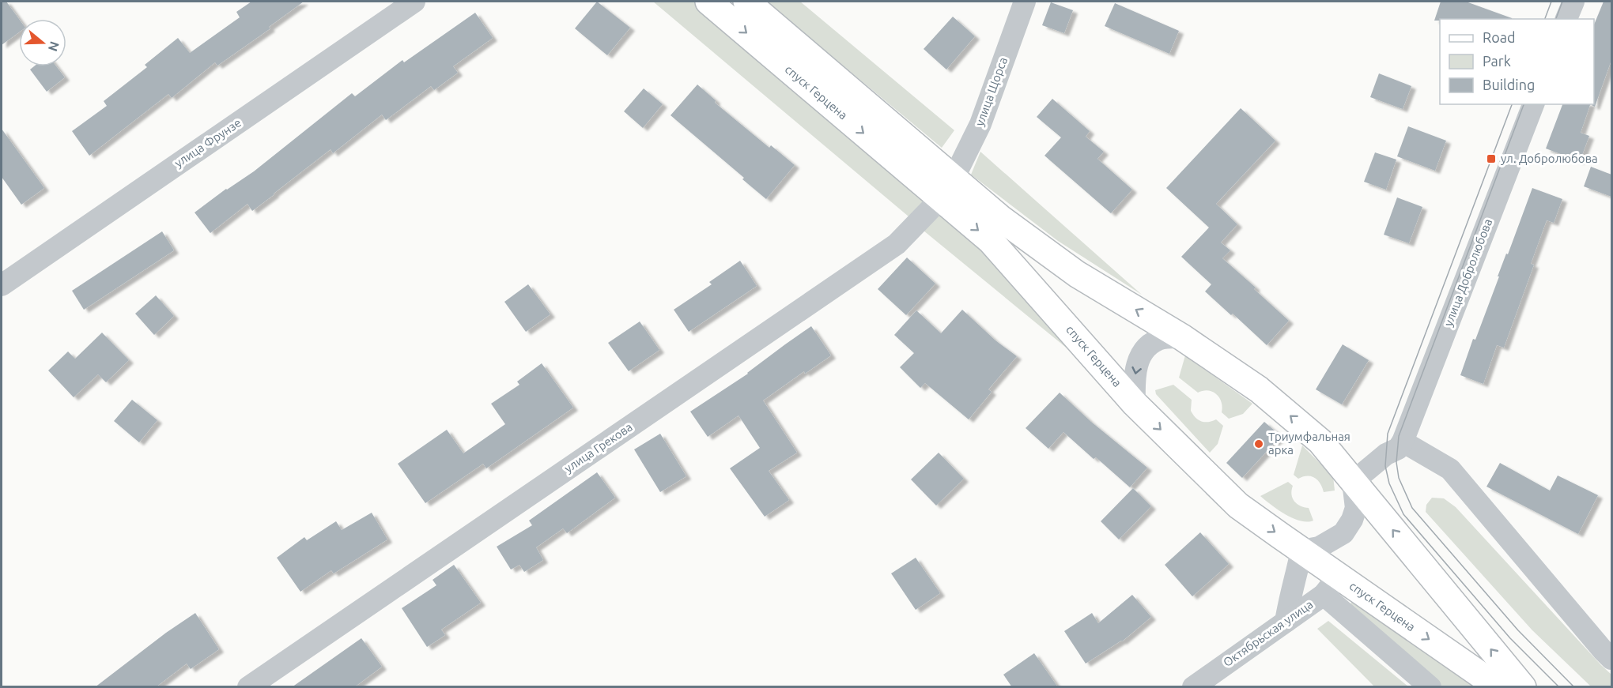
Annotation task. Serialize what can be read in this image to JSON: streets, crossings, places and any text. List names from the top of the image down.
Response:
{
  "streets": {
    "main road": ["спуск Герцена"],
    "street": [
      "улица Щорса",
      "улица Фрунзе",
      "улица Добролюбова",
      "улица Грекова",
      "Октябрьская улица"
    ]
  },
  "crossings": [
    ["улица Щорса", "спуск Герцена"],
    ["улица Щорса", "улица Грекова"],
    ["спуск Герцена", "улица Грекова"],
    ["спуск Герцена", "Октябрьская улица"]
  ],
  "places": {
    "transit": ["ул. Добролюбова"],
    "other": ["Триумфальная арка"]
  },
  "legend": ["Road", "Park", "Building"],
  "north": "right"
}
